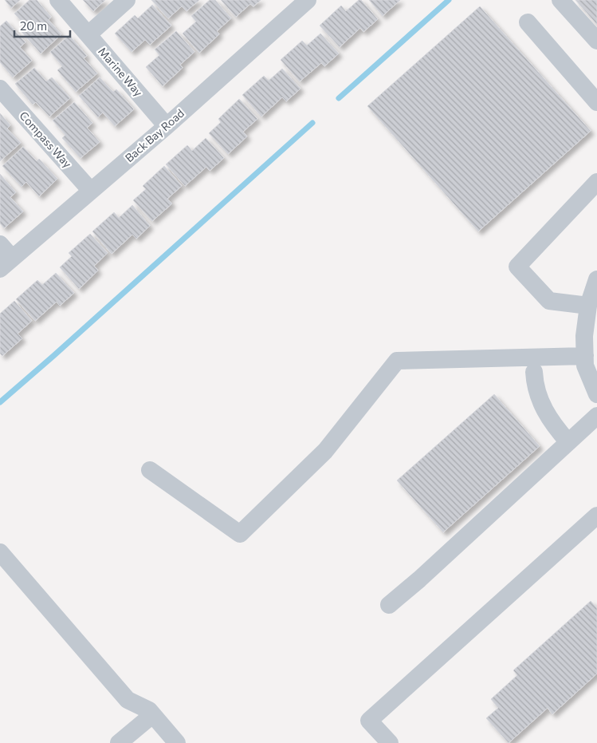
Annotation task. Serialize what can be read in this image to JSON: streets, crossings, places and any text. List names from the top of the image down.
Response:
{
  "streets": {
    "street": ["Marine Way", "Back Bay Road", "Compass Way"]
  },
  "crossings": [
    ["Marine Way", "Back Bay Road"],
    ["Back Bay Road", "Compass Way"]
  ],
  "scale_bar": "20 m"
}
